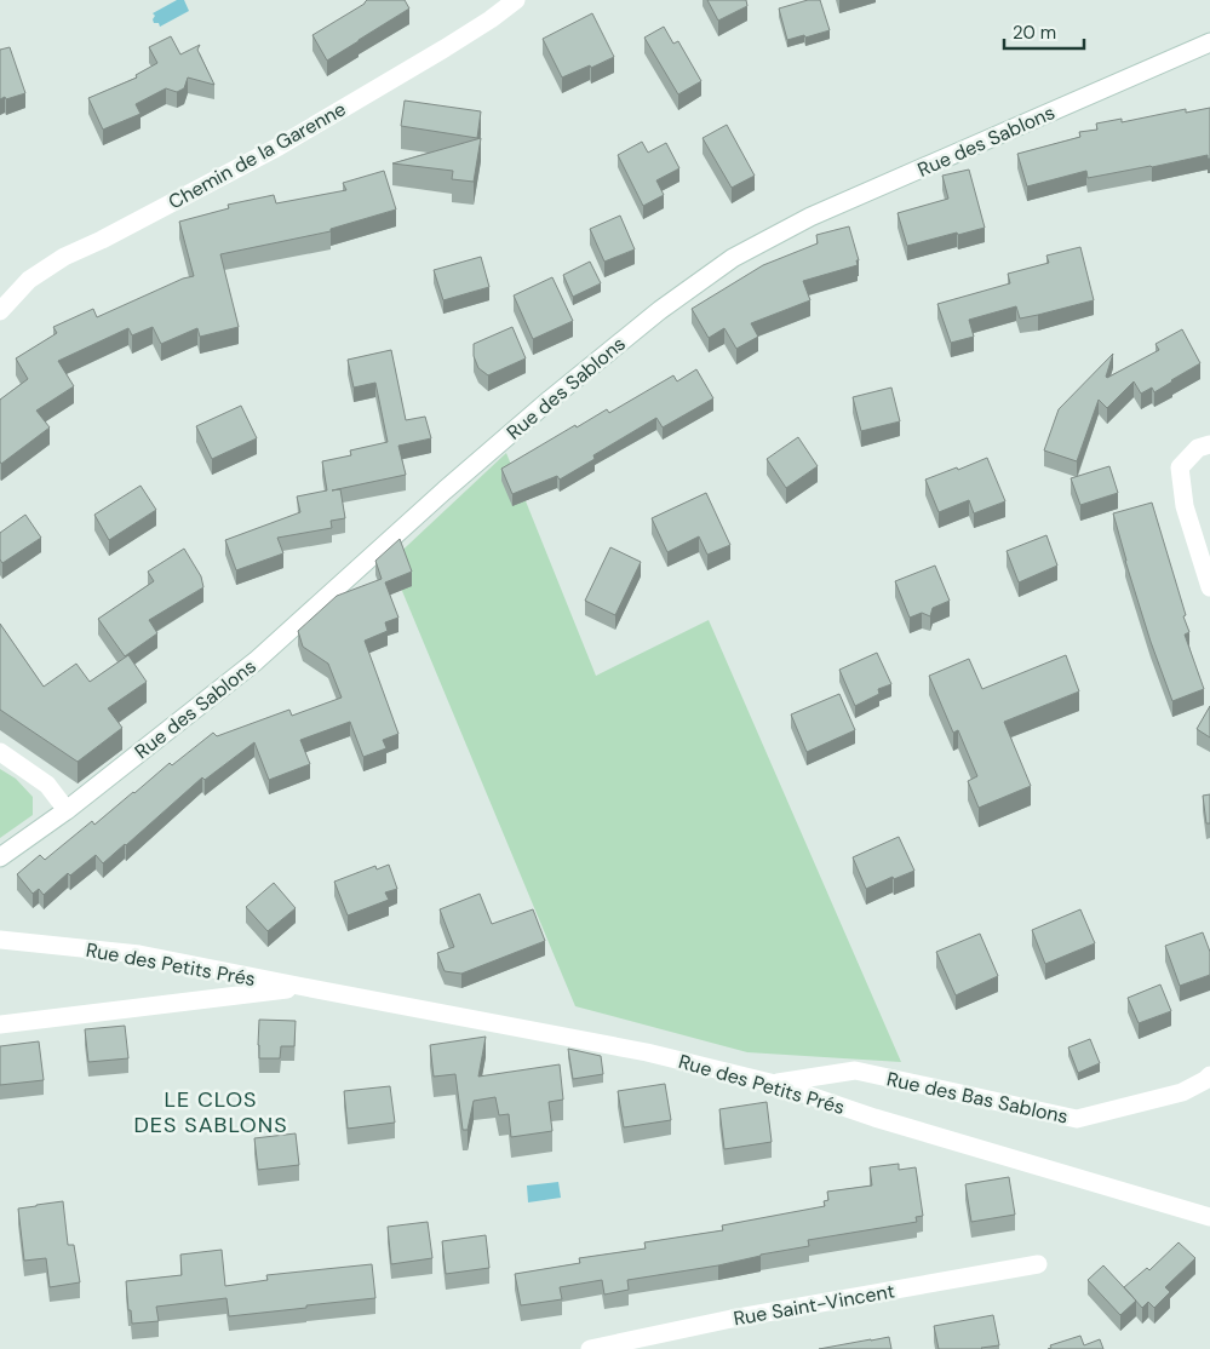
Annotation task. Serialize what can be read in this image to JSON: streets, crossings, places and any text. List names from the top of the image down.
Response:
{
  "streets": {
    "street": [
      "Rue des Sablons",
      "Chemin de la Garenne",
      "Rue des Petits Prés",
      "Rue des Bas Sablons",
      "Rue Saint-Vincent"
    ]
  },
  "crossings": [
    ["Rue des Petits Prés", "Rue des Bas Sablons"]
  ],
  "districts": ["LE CLOS DES SABLONS"],
  "scale_bar": "20 m"
}
